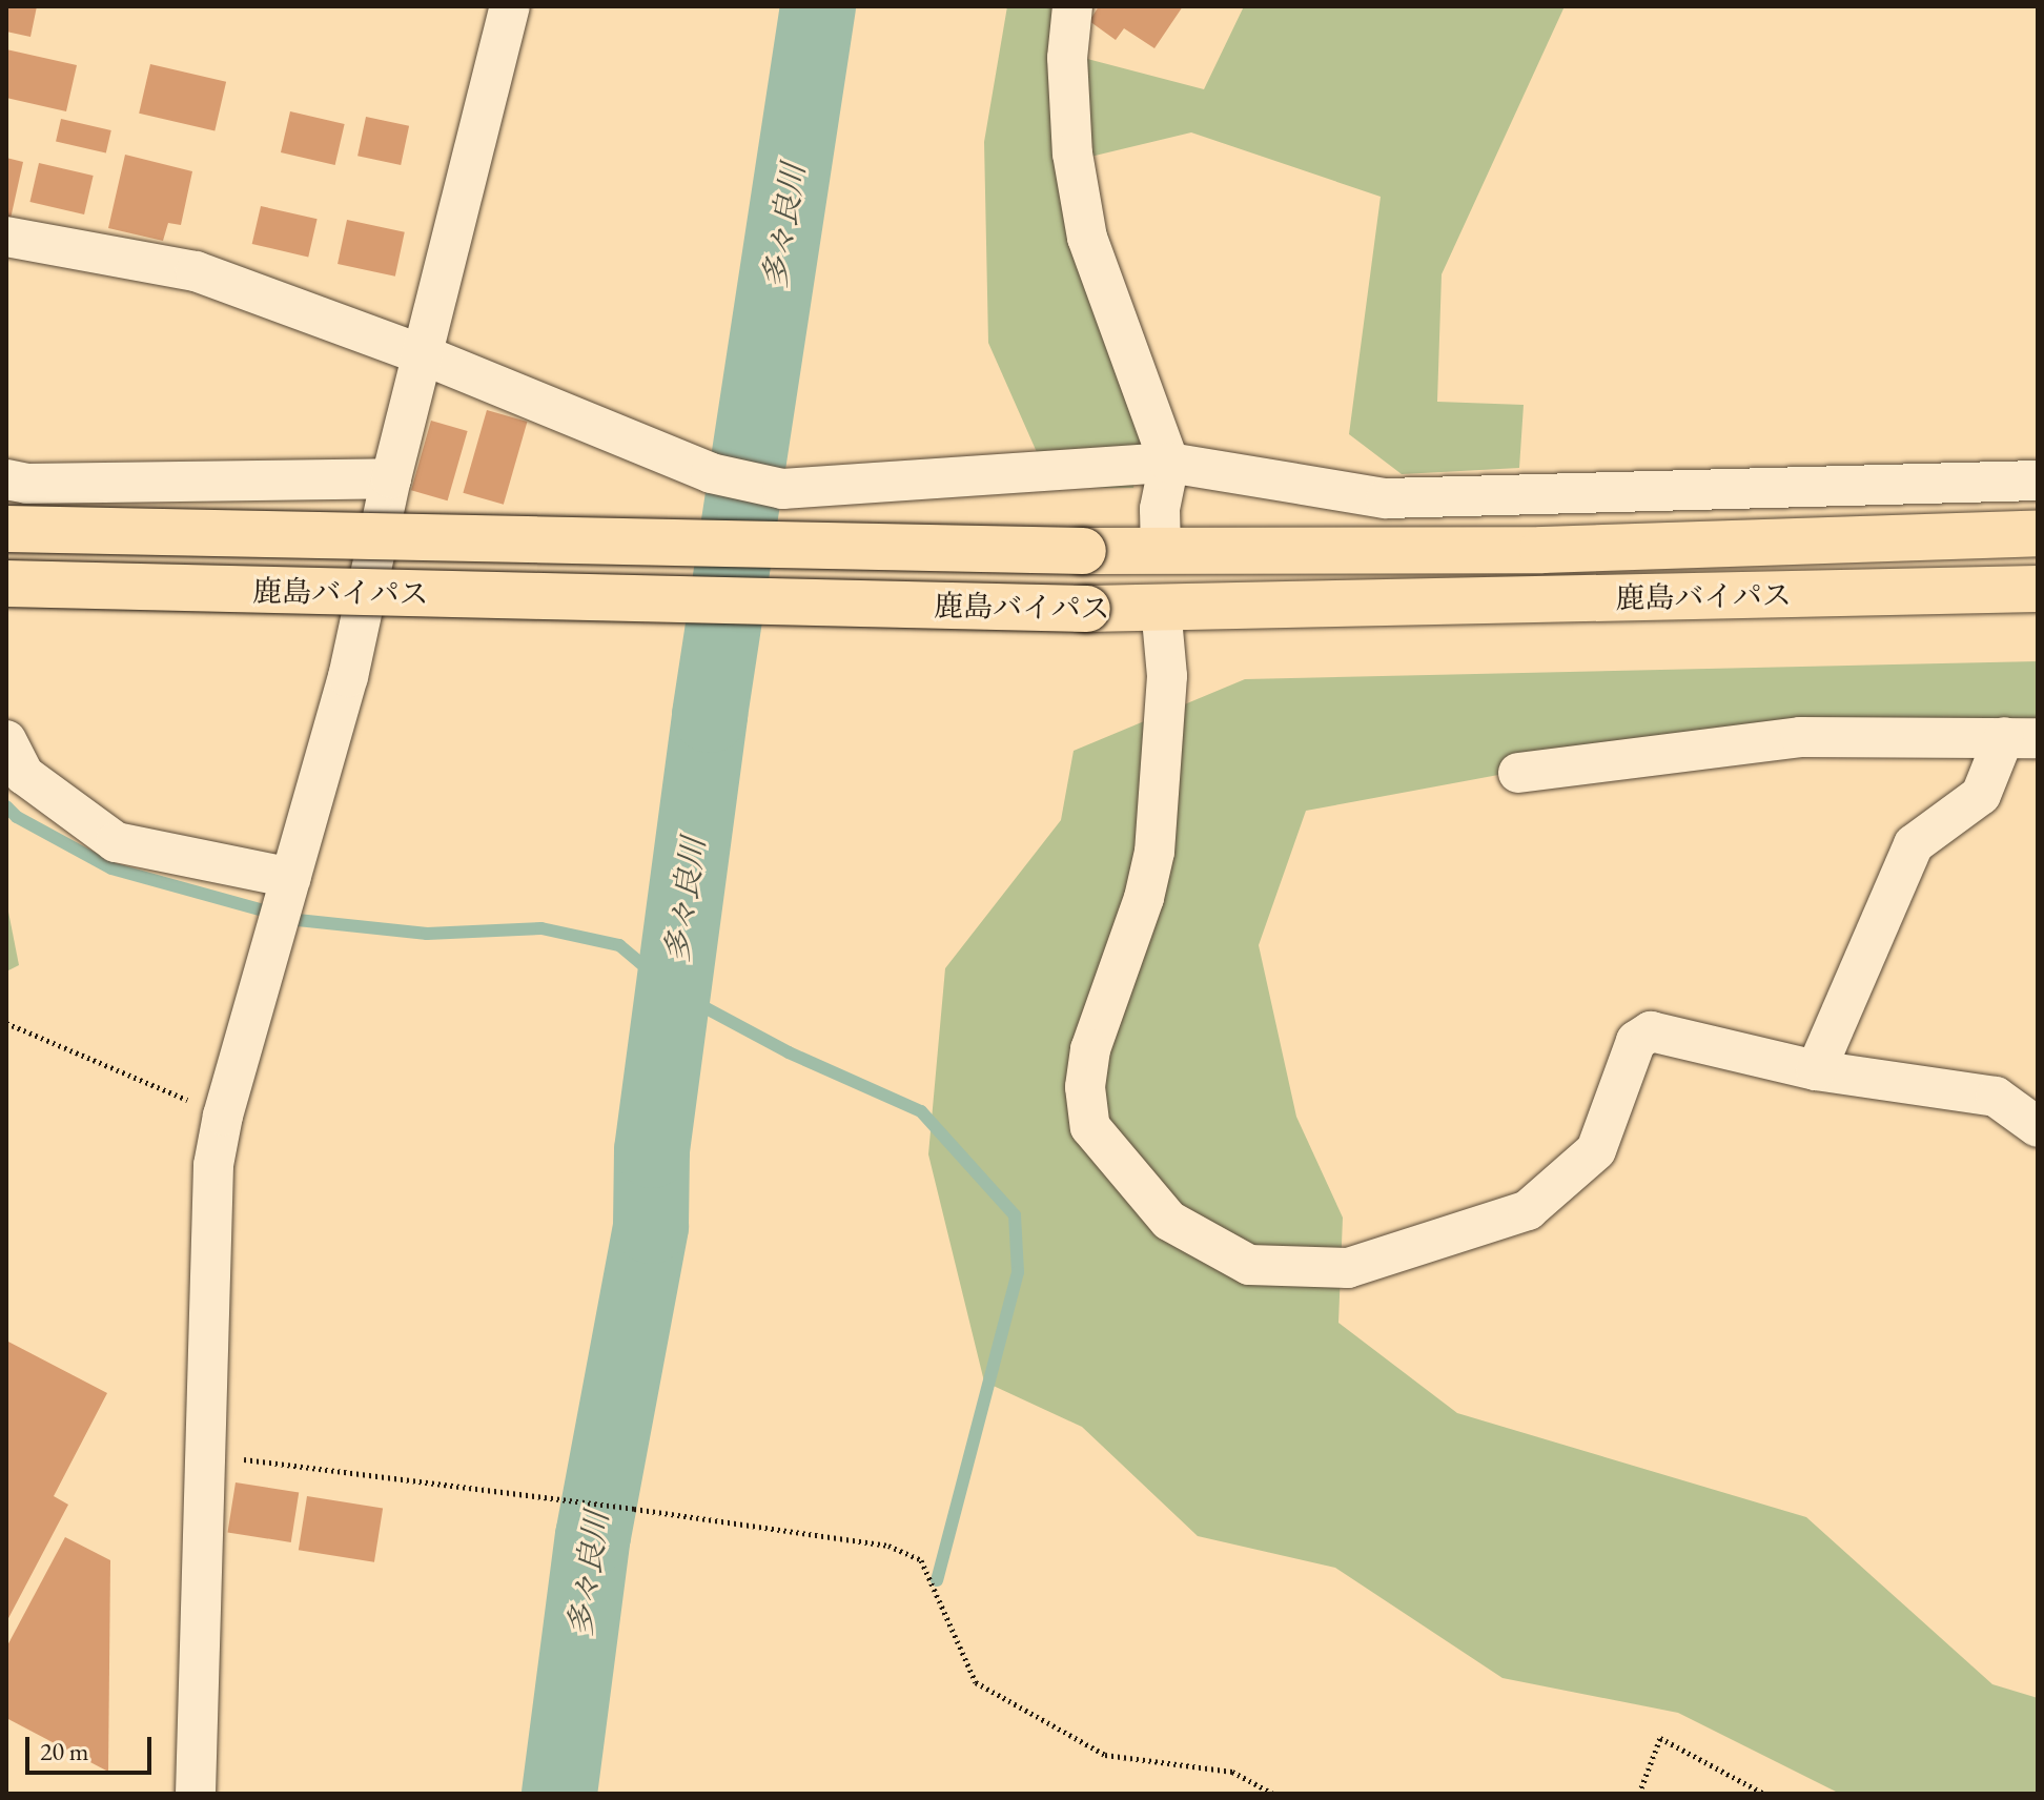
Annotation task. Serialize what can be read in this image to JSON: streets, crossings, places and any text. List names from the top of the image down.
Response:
{
  "streets": {
    "highway": ["鹿島バイパス"]
  },
  "water": ["多々良川"],
  "scale_bar": "20 m"
}
